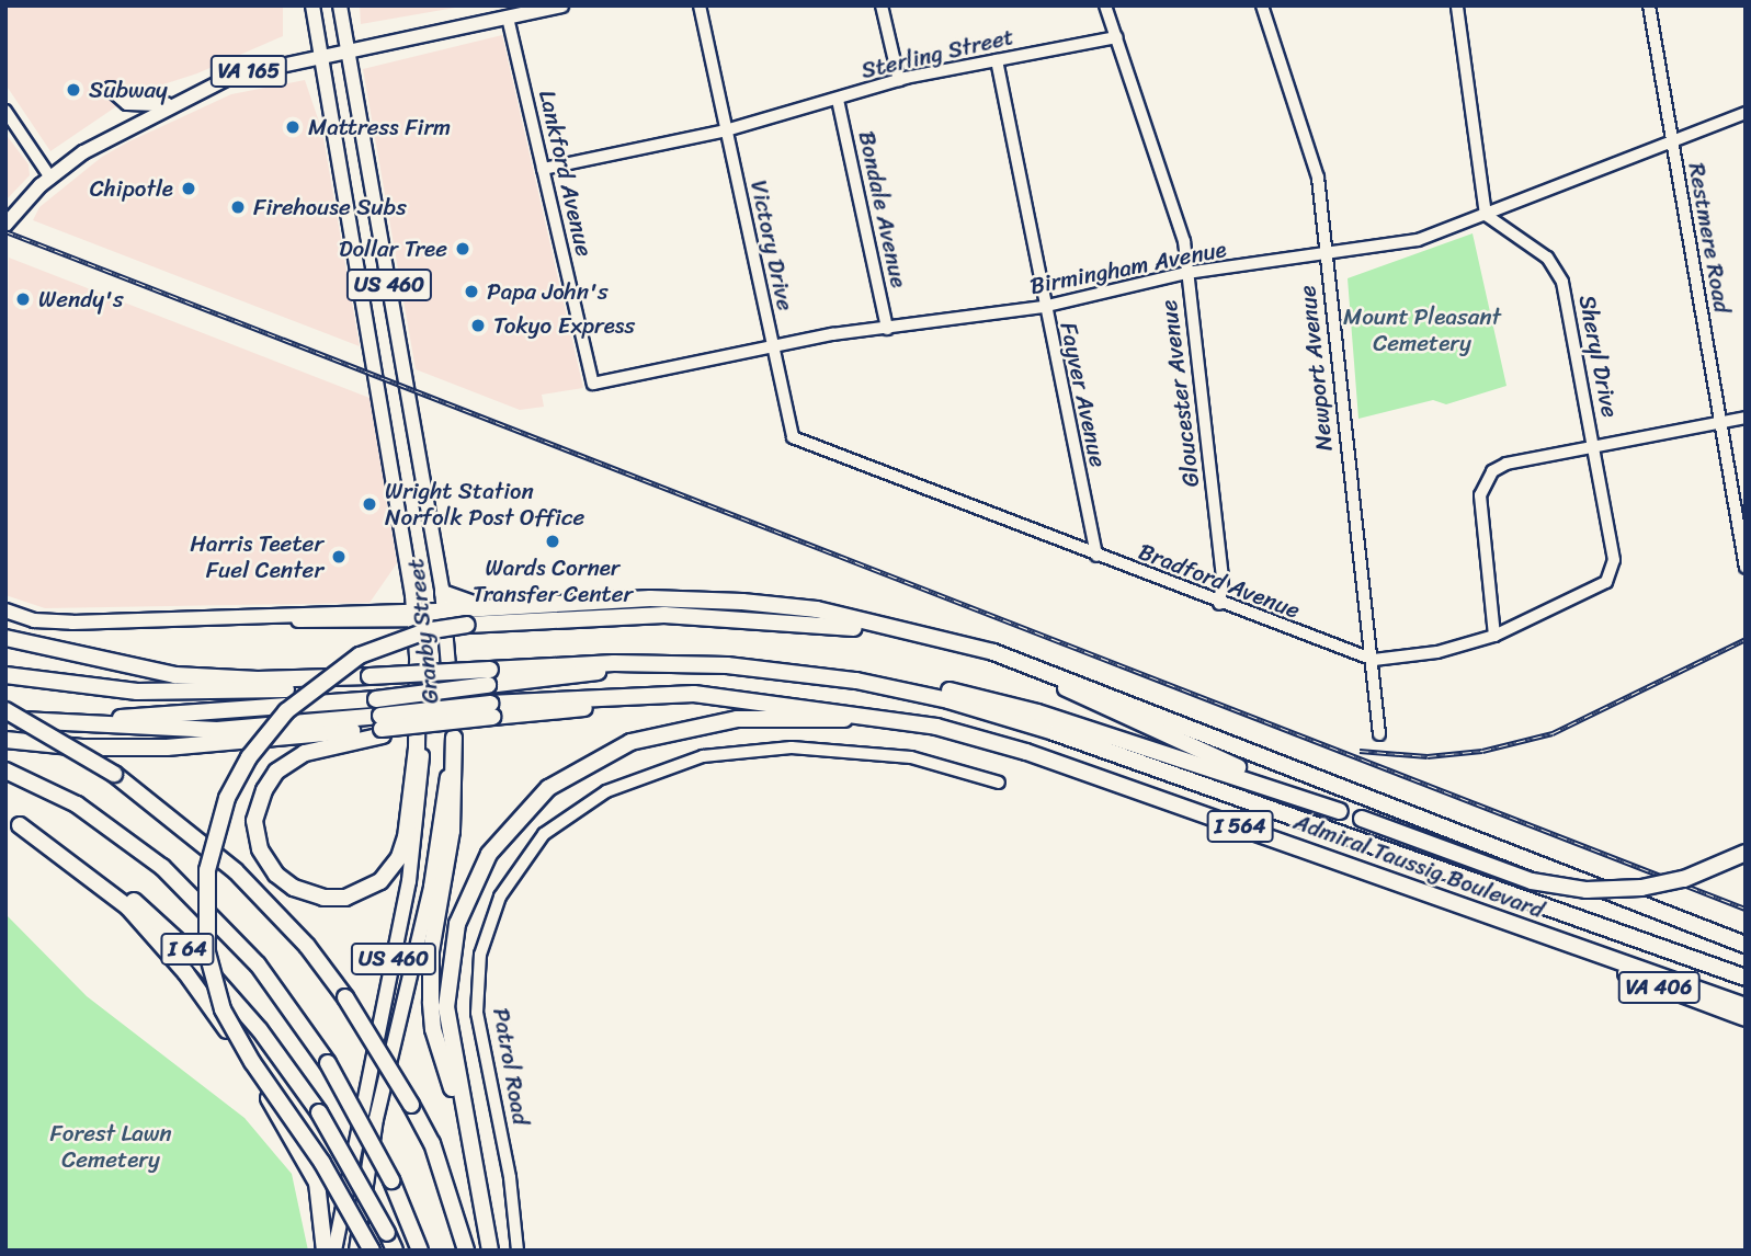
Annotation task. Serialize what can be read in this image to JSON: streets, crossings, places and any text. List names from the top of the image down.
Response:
{
  "streets": {
    "highway": [
      "I 564",
      "Admiral Taussig Boulevard",
      "I 64",
      "VA 406"
    ],
    "main road": ["VA 165", "US 460", "Granby Street"],
    "street": [
      "Sterling Street",
      "Lankford Avenue",
      "Bondale Avenue",
      "Restmere Road",
      "Victory Drive",
      "Birmingham Avenue",
      "Sheryl Drive",
      "Newport Avenue",
      "Gloucester Avenue",
      "Fayver Avenue",
      "Bradford Avenue",
      "Patrol Road"
    ]
  },
  "crossings": [
    ["Sterling Street", "Lankford Avenue"],
    ["Sterling Street", "Bondale Avenue"],
    ["Sterling Street", "Victory Drive"],
    ["Sterling Street", "Gloucester Avenue"],
    ["Sterling Street", "Fayver Avenue"],
    ["VA 165", "Lankford Avenue"],
    ["VA 165", "Granby Street"],
    ["Lankford Avenue", "Birmingham Avenue"],
    ["Bondale Avenue", "Birmingham Avenue"],
    ["Restmere Road", "Birmingham Avenue"],
    ["Victory Drive", "Birmingham Avenue"],
    ["Victory Drive", "Bradford Avenue"],
    ["Birmingham Avenue", "Sheryl Drive"],
    ["Birmingham Avenue", "Newport Avenue"],
    ["Birmingham Avenue", "Gloucester Avenue"],
    ["Birmingham Avenue", "Fayver Avenue"],
    ["Sheryl Drive", "Bradford Avenue"],
    ["Newport Avenue", "Bradford Avenue"],
    ["Gloucester Avenue", "Bradford Avenue"],
    ["Fayver Avenue", "Bradford Avenue"],
    ["Admiral Taussig Boulevard", "VA 406"]
  ],
  "parks": ["Mount Pleasant Cemetery", "Forest Lawn Cemetery"],
  "places": [
    "Subway",
    "Mattress Firm",
    "Chipotle",
    "Firehouse Subs",
    "Dollar Tree",
    "Papa John's",
    "Wendy's",
    "Tokyo Express",
    "Wright Station Norfolk Post Office",
    "Wards Corner Transfer Center",
    "Harris Teeter Fuel Center"
  ]
}
